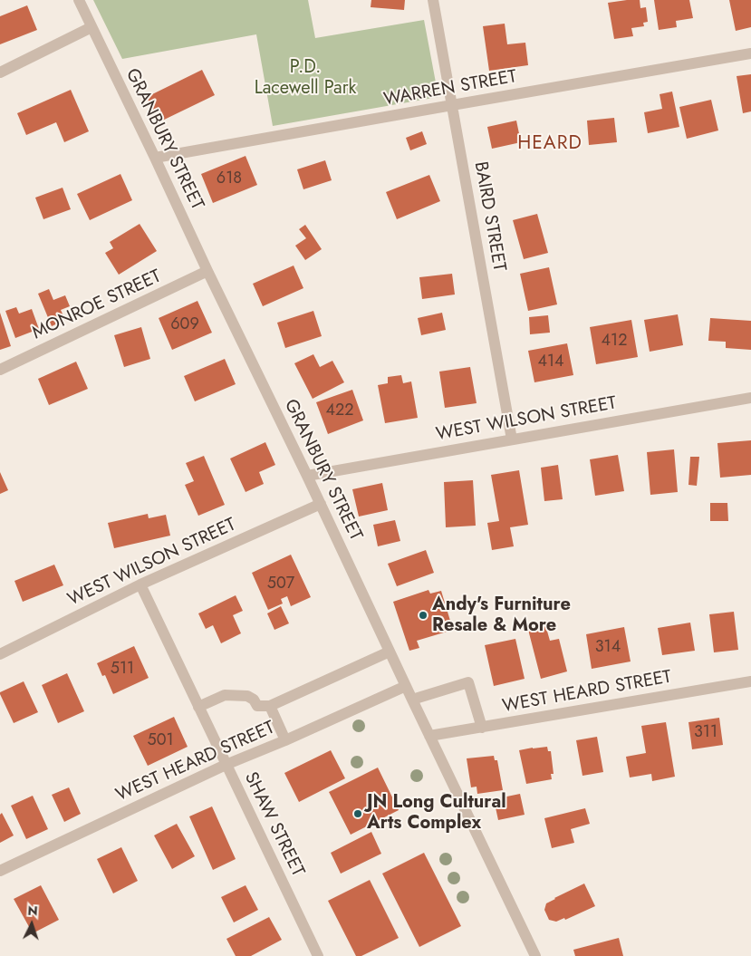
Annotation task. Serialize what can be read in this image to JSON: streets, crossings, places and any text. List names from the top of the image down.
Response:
{
  "streets": {
    "street": [
      "WARREN STREET",
      "GRANBURY STREET",
      "BAIRD STREET",
      "MONROE STREET",
      "WEST WILSON STREET",
      "WEST HEARD STREET",
      "SHAW STREET"
    ]
  },
  "crossings": [
    ["WARREN STREET", "GRANBURY STREET"],
    ["WARREN STREET", "BAIRD STREET"],
    ["GRANBURY STREET", "MONROE STREET"],
    ["GRANBURY STREET", "WEST WILSON STREET"],
    ["GRANBURY STREET", "WEST HEARD STREET"],
    ["BAIRD STREET", "WEST WILSON STREET"],
    ["WEST WILSON STREET", "SHAW STREET"],
    ["WEST HEARD STREET", "SHAW STREET"]
  ],
  "districts": ["HEARD"],
  "parks": ["P.D. Lacewell Park"],
  "places": ["Andy's Furniture Resale & More", "JN Long Cultural Arts Complex"],
  "house_numbers": [
    "618",
    "609",
    "412",
    "414",
    "422",
    "507",
    "314",
    "511",
    "311",
    "501"
  ],
  "north": "top"
}
